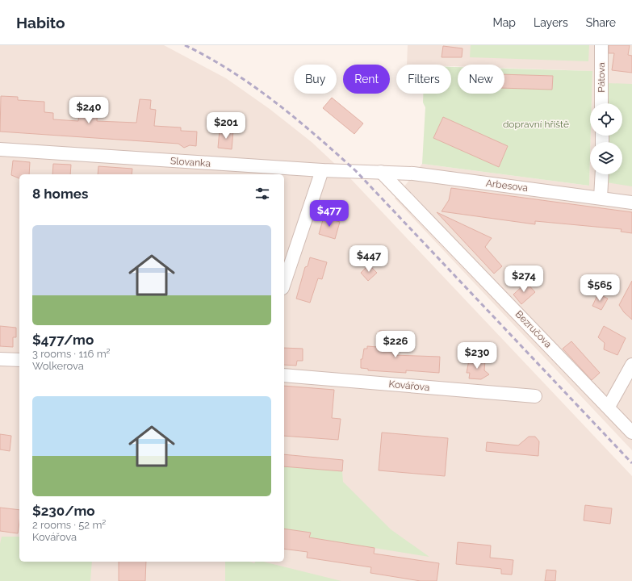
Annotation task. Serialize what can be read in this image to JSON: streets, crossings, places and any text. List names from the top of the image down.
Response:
{
  "streets": {
    "street": [
      "Pátova",
      "Slovanka",
      "Arbesova",
      "Bezručova",
      "Kovářova"
    ]
  },
  "crossings": [
    ["Slovanka", "Arbesova"],
    ["Slovanka", "Bezručova"],
    ["Arbesova", "Bezručova"]
  ],
  "parks": ["dopravní hřiště"],
  "page": {
    "header": "Habito",
    "nav": ["Map", "Layers", "Share"],
    "chip": [
      "Buy",
      "Rent",
      "Filters",
      "New"
    ],
    "price": [
      "$240",
      "$201",
      "$477",
      "$447",
      "$274",
      "$565",
      "$226",
      "$230"
    ],
    "heading": "8 homes",
    "list": [
      {
        "name": "$477/mo",
        "note": "3 rooms · 116 m² · Wolkerova"
      },
      {
        "name": "$230/mo",
        "note": "2 rooms · 52 m² · Kovářova"
      }
    ]
  }
}
